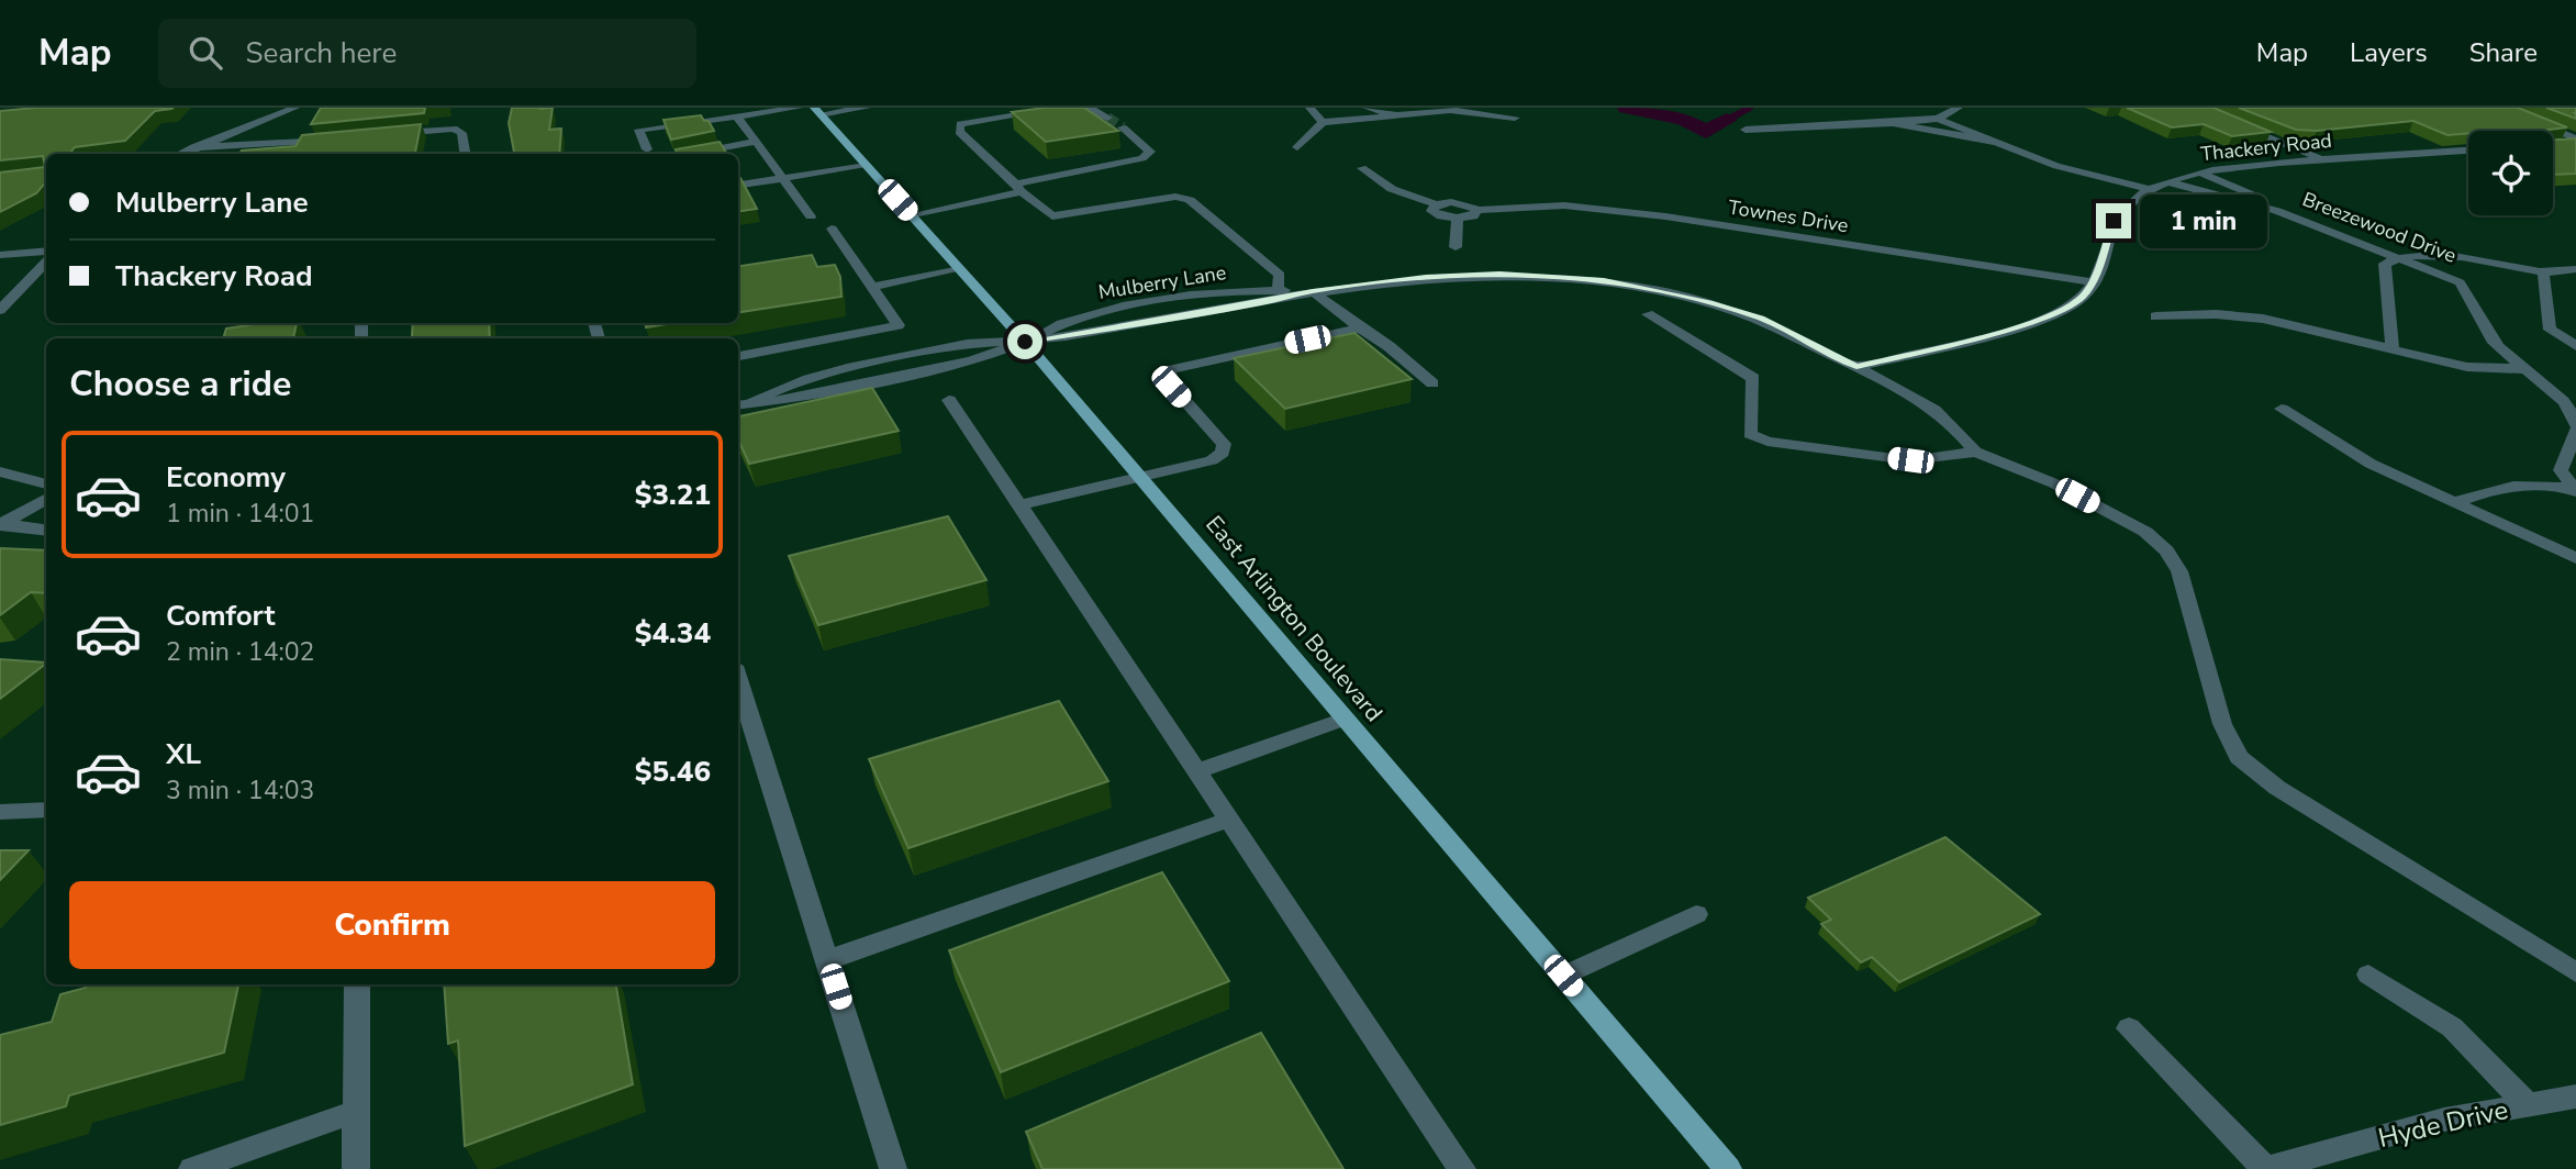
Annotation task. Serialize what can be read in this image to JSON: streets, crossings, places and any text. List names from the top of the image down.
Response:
{
  "streets": {
    "main road": ["East Arlington Boulevard"],
    "street": [
      "Thackery Road",
      "Townes Drive",
      "Breezewood Drive",
      "Mulberry Lane",
      "Hyde Drive"
    ]
  },
  "crossings": [
    ["Thackery Road", "Townes Drive"],
    ["Thackery Road", "Breezewood Drive"],
    ["Thackery Road", "Mulberry Lane"],
    ["Mulberry Lane", "East Arlington Boulevard"]
  ],
  "page": {
    "header": "Map",
    "search": "Search here",
    "nav": ["Map", "Layers", "Share"],
    "banner": ["Mulberry Lane", "Thackery Road"],
    "bubble": "1 min",
    "heading": "Choose a ride",
    "list": [
      {
        "name": "Economy",
        "note": "1 min · 14:01",
        "value": "$3.21"
      },
      {
        "name": "Comfort",
        "note": "2 min · 14:02",
        "value": "$4.34"
      },
      {
        "name": "XL",
        "note": "3 min · 14:03",
        "value": "$5.46"
      }
    ],
    "buttons": "Confirm"
  }
}
